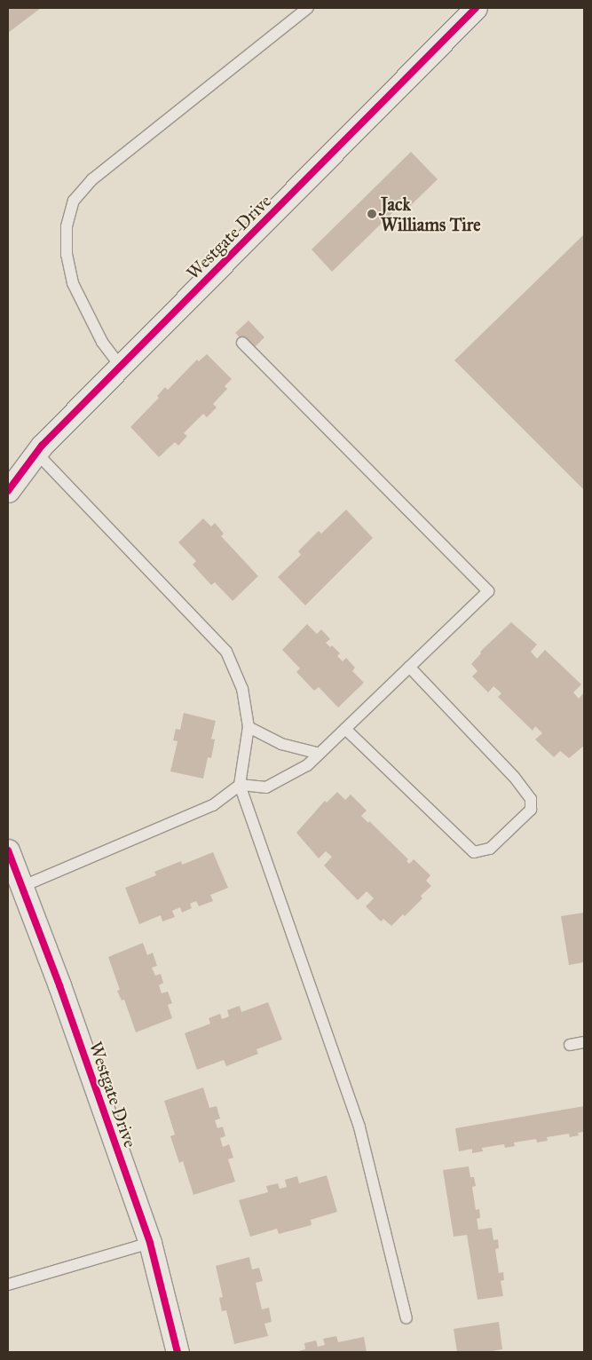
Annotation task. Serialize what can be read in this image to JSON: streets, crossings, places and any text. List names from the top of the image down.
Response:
{
  "streets": {
    "street": ["Westgate Drive"]
  },
  "places": ["Jack Williams Tire"]
}
